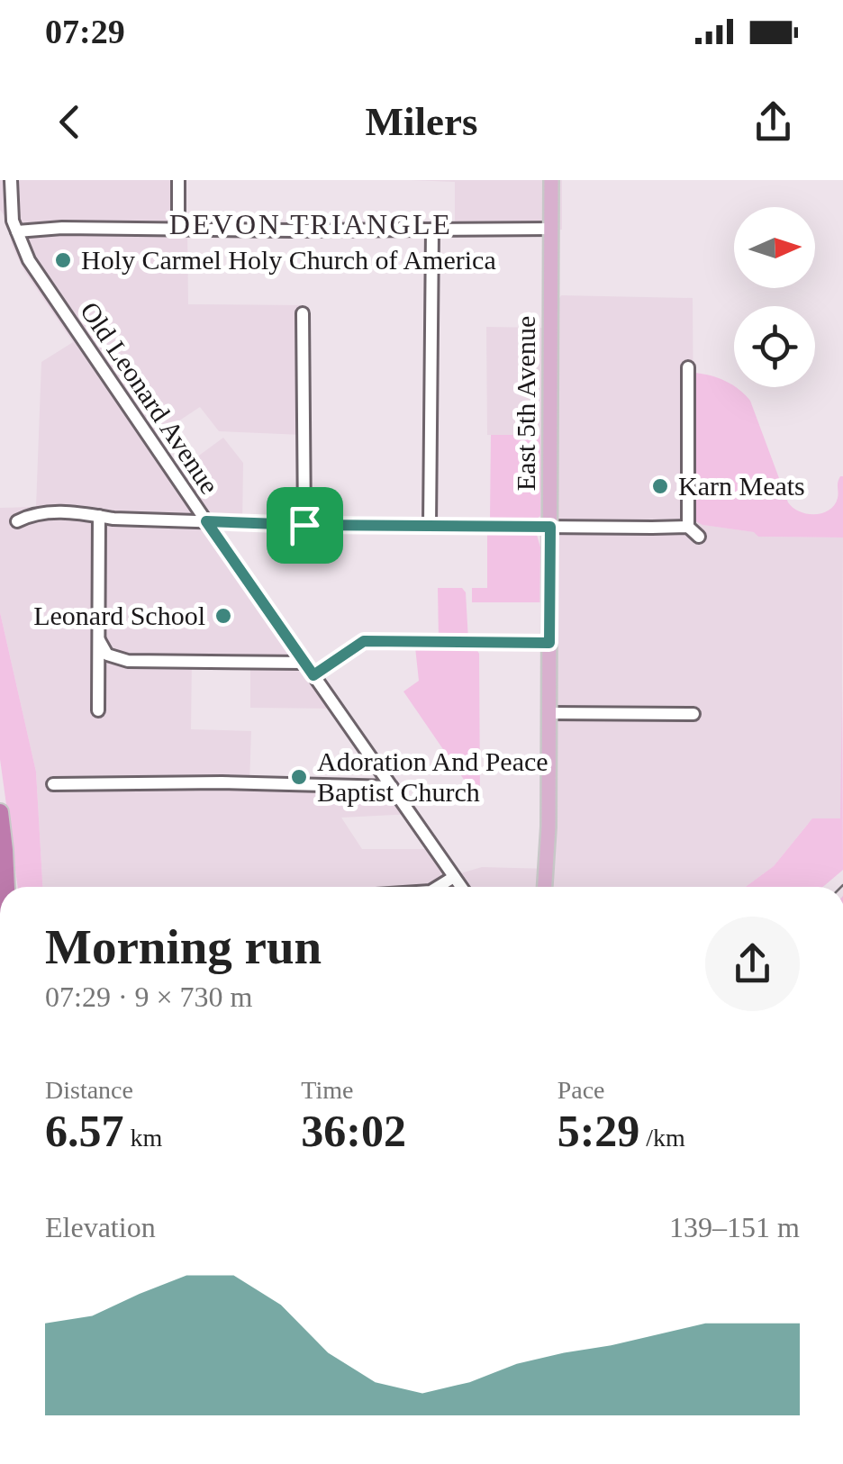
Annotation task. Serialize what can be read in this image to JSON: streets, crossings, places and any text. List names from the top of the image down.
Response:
{
  "streets": {
    "main road": ["East 5th Avenue"],
    "street": ["Old Leonard Avenue"]
  },
  "districts": ["DEVON TRIANGLE"],
  "places": [
    "Holy Carmel Holy Church of America",
    "Karn Meats",
    "Leonard School",
    "Adoration And Peace Baptist Church"
  ],
  "north": "right",
  "page": {
    "status": "07:29",
    "header": "Milers",
    "heading": ["Morning run", "07:29 · 9 × 730 m"],
    "stats": [
      ["Distance", "6.57 km"],
      ["Time", "36:02"],
      ["Pace", "5:29 /km"]
    ],
    "chart": ["Elevation", "139–151 m"]
  }
}
